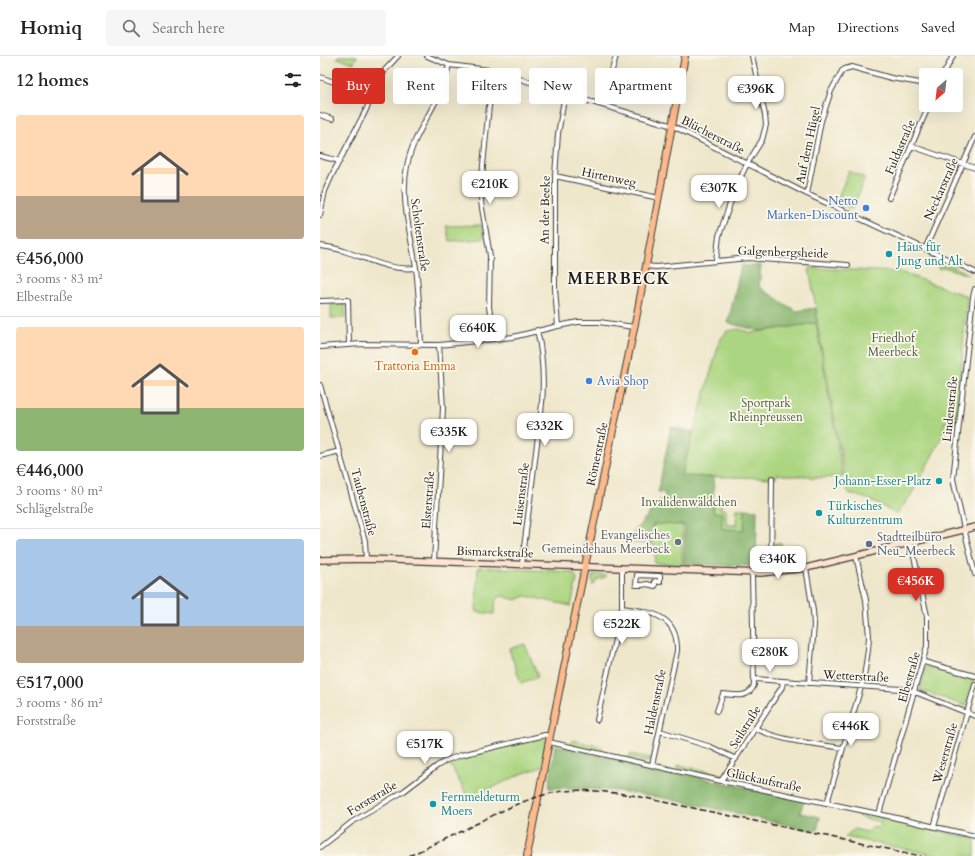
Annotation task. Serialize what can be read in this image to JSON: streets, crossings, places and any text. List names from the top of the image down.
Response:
{
  "streets": {
    "main road": ["Römerstraße", "Bismarckstraße"],
    "street": [
      "Blücherstraße",
      "Auf dem Hügel",
      "Fuldastraße",
      "Hirtenweg",
      "Neckarstraße",
      "An der Beeke",
      "Scholtenstraße",
      "Galgenbergsheide",
      "Lindenstraße",
      "Luisenstraße",
      "Elsterstraße",
      "Taubenstraße",
      "Wetterstraße",
      "Elbestraße",
      "Haldenstraße",
      "Seilstraße",
      "Weserstraße",
      "Glückaufstraße",
      "Forststraße"
    ]
  },
  "crossings": [
    ["Blücherstraße", "Auf dem Hügel"],
    ["Blücherstraße", "Neckarstraße"],
    ["Blücherstraße", "Scholtenstraße"],
    ["Blücherstraße", "Römerstraße"],
    ["Hirtenweg", "An der Beeke"],
    ["Hirtenweg", "Römerstraße"],
    ["Galgenbergsheide", "Römerstraße"],
    ["Lindenstraße", "Bismarckstraße"],
    ["Römerstraße", "Bismarckstraße"],
    ["Römerstraße", "Glückaufstraße"],
    ["Römerstraße", "Forststraße"],
    ["Luisenstraße", "Bismarckstraße"],
    ["Elsterstraße", "Bismarckstraße"],
    ["Taubenstraße", "Bismarckstraße"],
    ["Bismarckstraße", "Elbestraße"],
    ["Wetterstraße", "Elbestraße"],
    ["Wetterstraße", "Seilstraße"],
    ["Wetterstraße", "Weserstraße"],
    ["Elbestraße", "Glückaufstraße"],
    ["Haldenstraße", "Glückaufstraße"],
    ["Seilstraße", "Glückaufstraße"],
    ["Weserstraße", "Glückaufstraße"],
    ["Glückaufstraße", "Forststraße"]
  ],
  "districts": ["MEERBECK"],
  "parks": ["Friedhof Meerbeck", "Sportpark Rheinpreussen", "Invalidenwäldchen"],
  "places": [
    "Netto Marken-Discount",
    "Haus für Jung und Alt",
    "Trattoria Emma",
    "Avia Shop",
    "Johann-Esser-Platz",
    "Türkisches Kulturzentrum",
    "Evangelisches Gemeindehaus Meerbeck",
    "Stadtteilbüro Neu_Meerbeck",
    "Fernmeldeturm Moers"
  ],
  "north": "bottom left",
  "page": {
    "header": "Homiq",
    "search": "Search here",
    "nav": ["Map", "Directions", "Saved"],
    "heading": "12 homes",
    "chip": [
      "Buy",
      "Rent",
      "Filters",
      "New",
      "Apartment"
    ],
    "price": [
      "€396K",
      "€210K",
      "€307K",
      "€640K",
      "€332K",
      "€335K",
      "€340K",
      "€456K",
      "€522K",
      "€280K",
      "€446K",
      "€517K"
    ],
    "list": [
      {
        "name": "€456,000",
        "note": "3 rooms · 83 m² · Elbestraße"
      },
      {
        "name": "€446,000",
        "note": "3 rooms · 80 m² · Schlägelstraße"
      },
      {
        "name": "€517,000",
        "note": "3 rooms · 86 m² · Forststraße"
      }
    ]
  }
}
